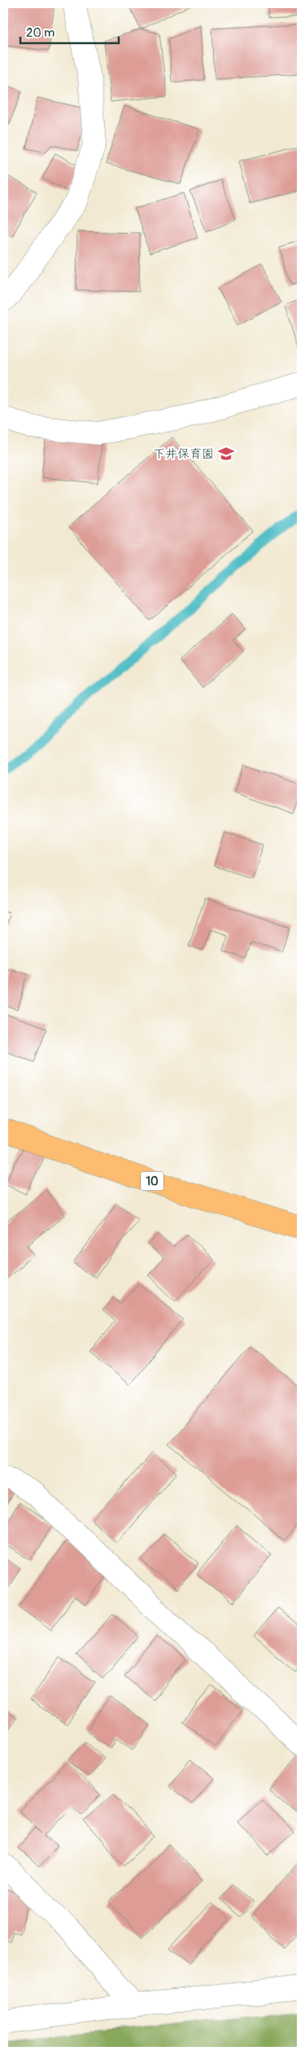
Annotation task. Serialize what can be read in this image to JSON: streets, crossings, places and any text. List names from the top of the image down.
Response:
{
  "streets": {
    "highway": ["10"]
  },
  "places": {
    "school or university": ["下井保育園"]
  },
  "scale_bar": "20 m"
}
